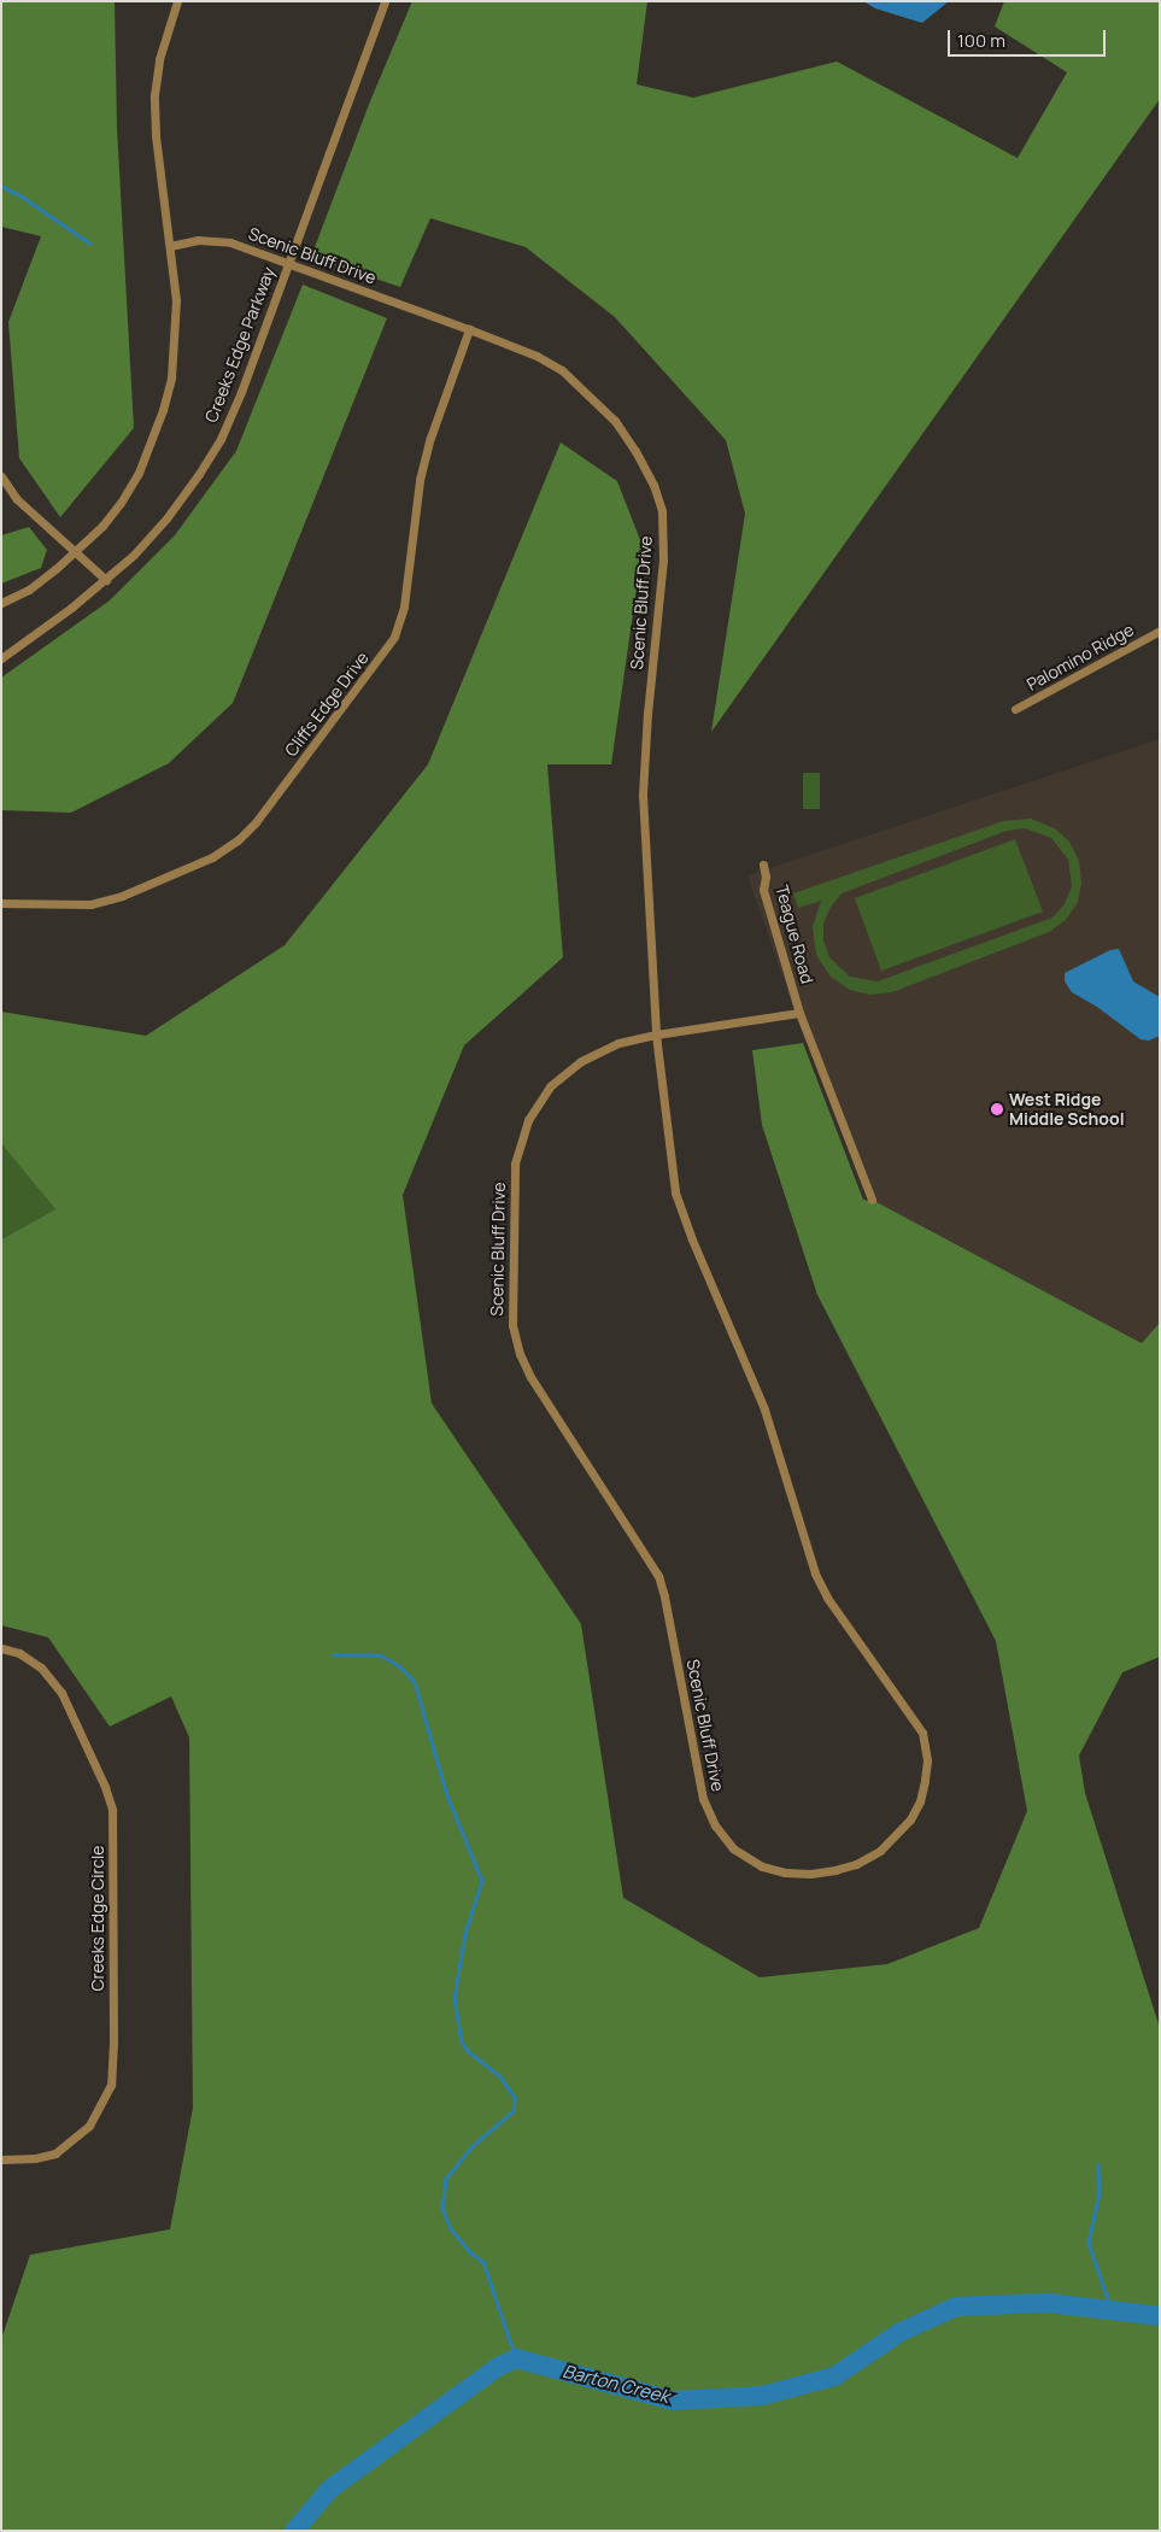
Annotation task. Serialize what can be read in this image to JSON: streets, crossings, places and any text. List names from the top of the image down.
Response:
{
  "streets": {
    "street": [
      "Scenic Bluff Drive",
      "Creeks Edge Parkway",
      "Palomino Ridge",
      "Cliffs Edge Drive",
      "Teague Road",
      "Creeks Edge Circle"
    ]
  },
  "crossings": [
    ["Scenic Bluff Drive", "Creeks Edge Parkway"],
    ["Scenic Bluff Drive", "Cliffs Edge Drive"],
    ["Scenic Bluff Drive", "Teague Road"]
  ],
  "water": ["Barton Creek"],
  "places": ["West Ridge Middle School"],
  "scale_bar": "100 m"
}
